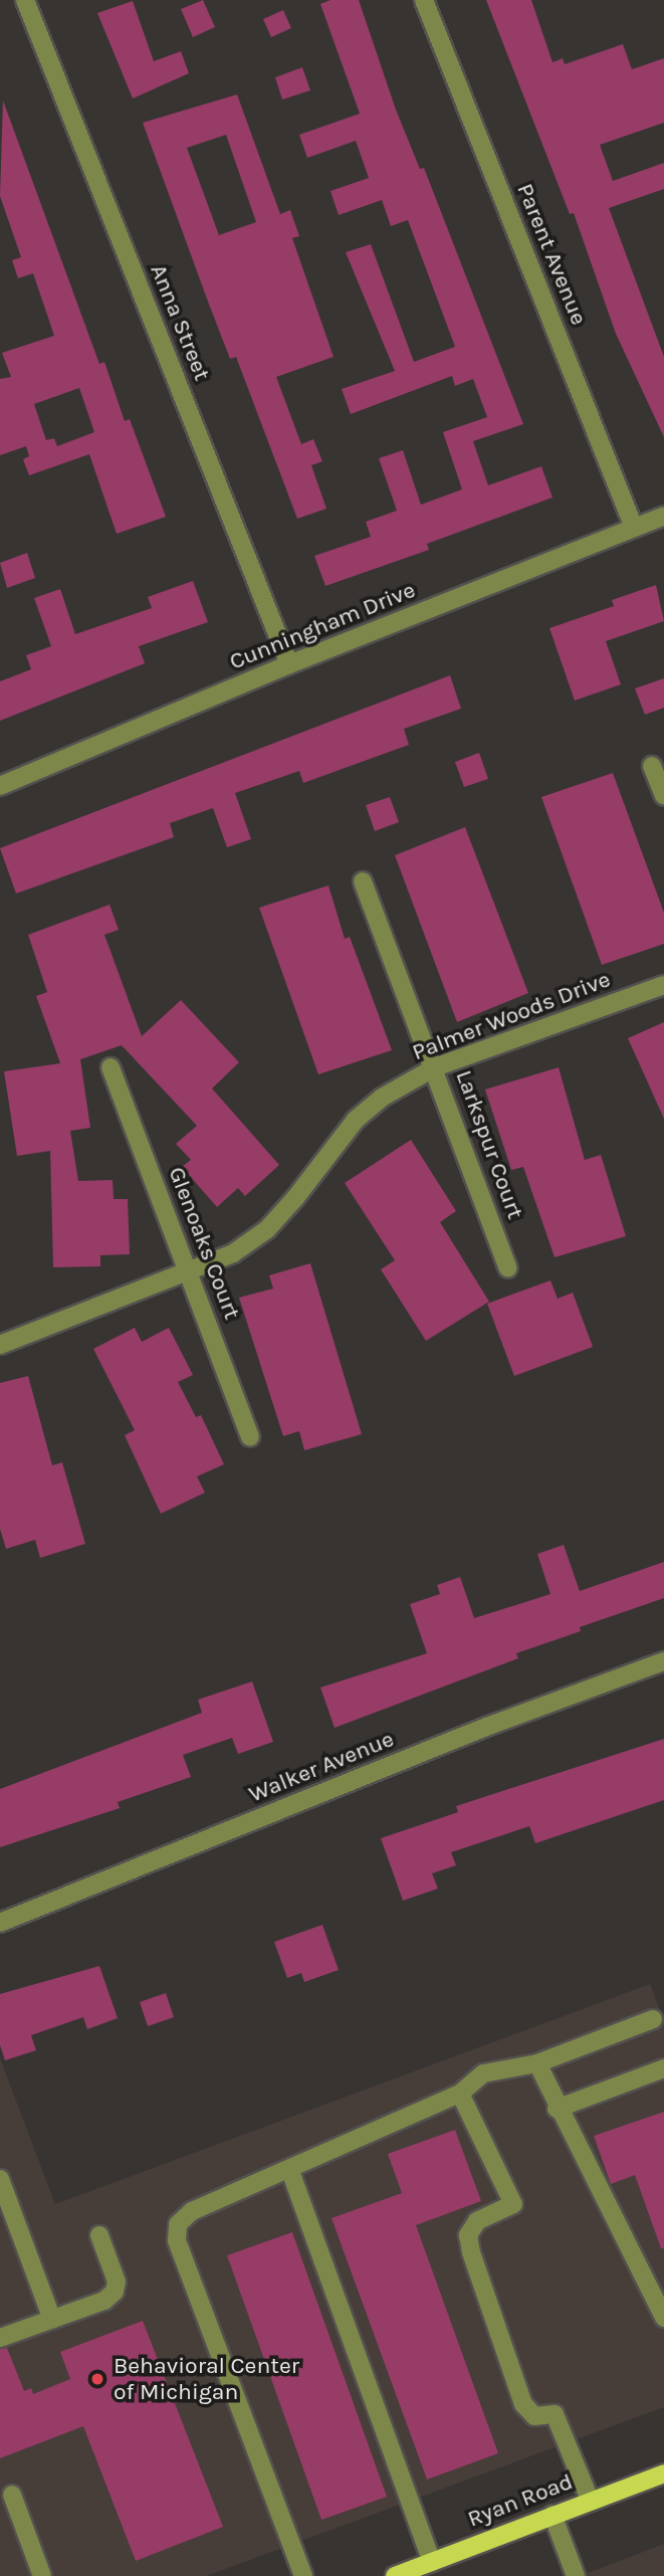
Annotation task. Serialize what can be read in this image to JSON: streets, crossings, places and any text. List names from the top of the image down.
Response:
{
  "streets": {
    "main road": ["Ryan Road"],
    "street": [
      "Parent Avenue",
      "Anna Street",
      "Cunningham Drive",
      "Palmer Woods Drive",
      "Larkspur Court",
      "Glenoaks Court",
      "Walker Avenue"
    ]
  },
  "crossings": [
    ["Parent Avenue", "Cunningham Drive"],
    ["Anna Street", "Cunningham Drive"],
    ["Palmer Woods Drive", "Larkspur Court"],
    ["Palmer Woods Drive", "Glenoaks Court"]
  ],
  "places": ["Behavioral Center of Michigan"]
}
